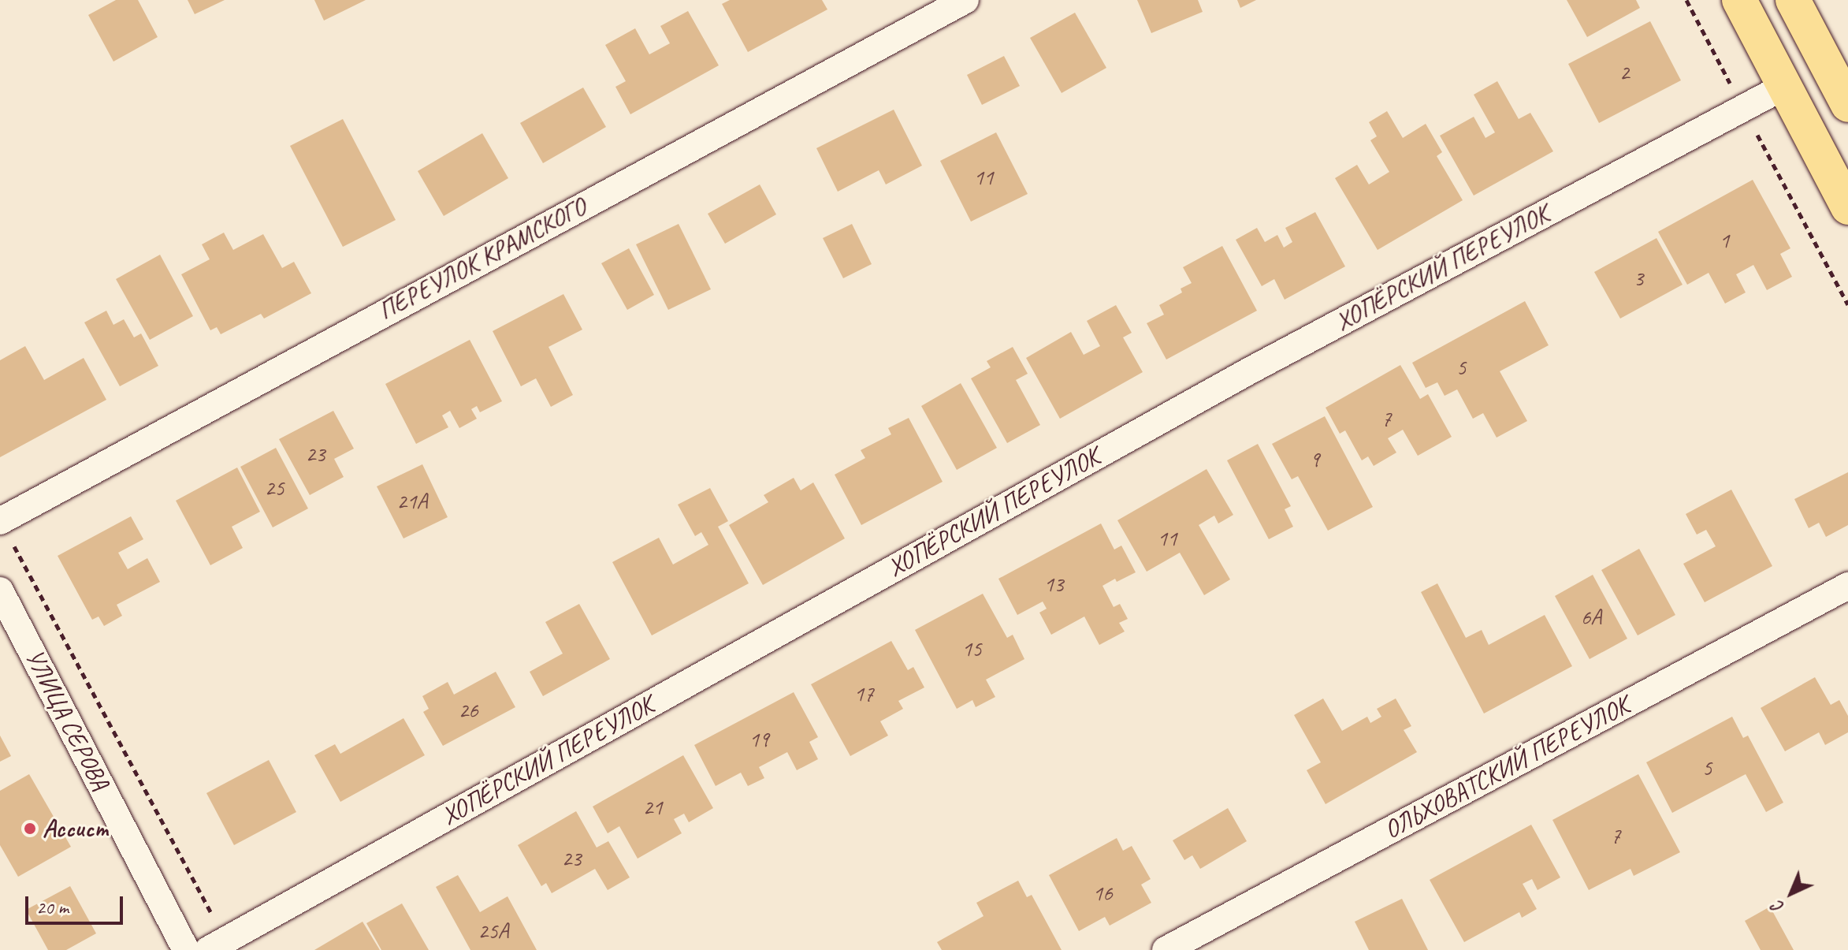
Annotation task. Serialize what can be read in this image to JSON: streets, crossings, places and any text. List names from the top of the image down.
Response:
{
  "streets": {
    "street": [
      "ПЕРЕУЛОК КРАМСКОГО",
      "ХОПЁРСКИЙ ПЕРЕУЛОК",
      "УЛИЦА СЕРОВА",
      "ОЛЬХОВАТСКИЙ ПЕРЕУЛОК"
    ]
  },
  "places": ["Ассист"],
  "house_numbers": [
    "2",
    "11",
    "1",
    "3",
    "5",
    "7",
    "23",
    "9",
    "25",
    "21А",
    "11",
    "13",
    "6А",
    "15",
    "17",
    "26",
    "19",
    "5",
    "21",
    "7",
    "23",
    "16",
    "25А"
  ],
  "scale_bar": "20 m",
  "north": "bottom left"
}
